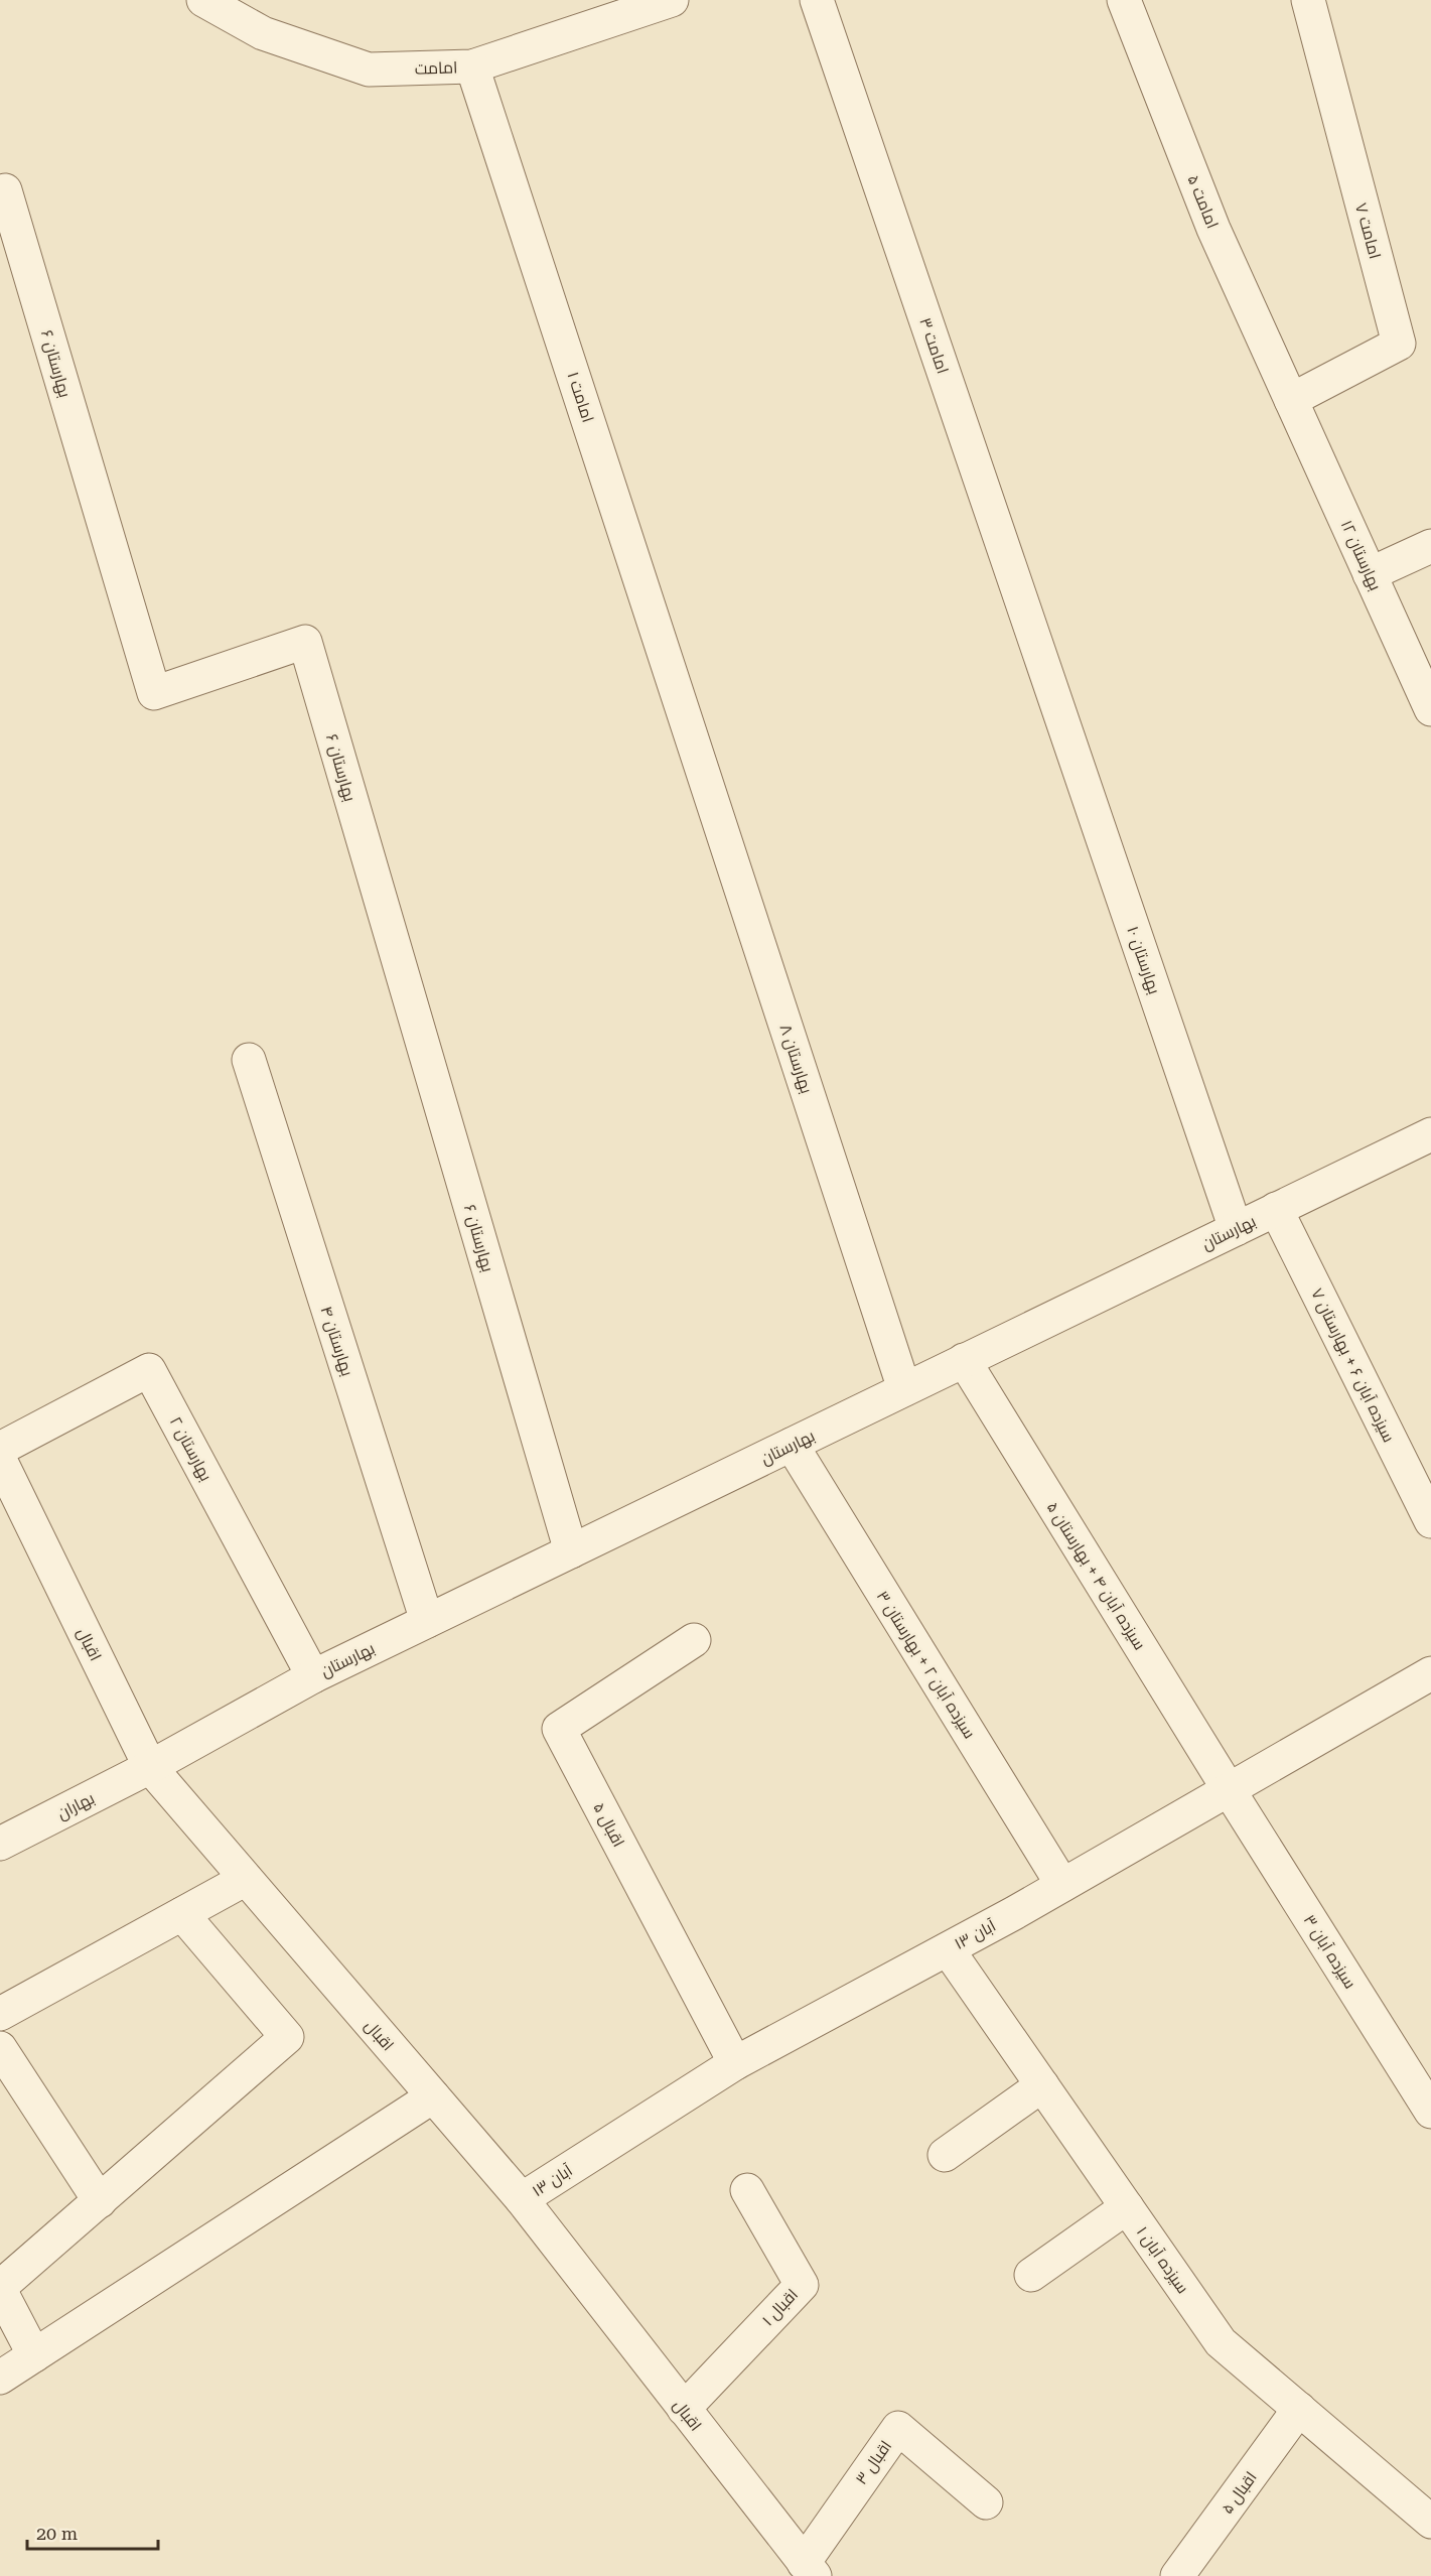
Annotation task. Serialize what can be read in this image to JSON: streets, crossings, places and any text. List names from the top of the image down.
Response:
{
  "streets": {
    "street": [
      "امامت",
      "امامت ۵",
      "امامت ۷",
      "امامت ۳",
      "بهارستان ۶",
      "امامت ۱",
      "بهارستان ۱۲",
      "بهارستان ۱۰",
      "بهارستان ۸",
      "بهارستان",
      "بهارستان ۴",
      "سیزده آبان ۶ + بهارستان ۷",
      "بهارستان ۲",
      "سیزده آبان ۴ + بهارستان ۵",
      "اقبال",
      "سیزده آبان ۲ + بهارستان ۳",
      "بهاران",
      "اقبال ۵",
      "۱۳ آبان",
      "سیزده آبان ۳",
      "سیزده آبان ۱",
      "اقبال ۱",
      "اقبال ۳"
    ]
  },
  "crossings": [
    ["امامت", "امامت ۱"],
    ["امامت ۵", "امامت ۷"],
    ["امامت ۵", "بهارستان ۱۲"],
    ["امامت ۷", "بهارستان ۱۲"],
    ["امامت ۳", "بهارستان ۱۰"],
    ["بهارستان ۶", "بهارستان"],
    ["امامت ۱", "بهارستان ۸"],
    ["بهارستان ۱۰", "بهارستان"],
    ["بهارستان ۸", "بهارستان"],
    ["بهارستان", "بهارستان ۴"],
    ["بهارستان", "سیزده آبان ۶ + بهارستان ۷"],
    ["بهارستان", "بهارستان ۲"],
    ["بهارستان", "سیزده آبان ۴ + بهارستان ۵"],
    ["بهارستان", "اقبال"],
    ["بهارستان", "سیزده آبان ۲ + بهارستان ۳"],
    ["بهارستان", "بهاران"],
    ["سیزده آبان ۴ + بهارستان ۵", "۱۳ آبان"],
    ["سیزده آبان ۴ + بهارستان ۵", "سیزده آبان ۳"],
    ["اقبال", "بهاران"],
    ["اقبال", "۱۳ آبان"],
    ["اقبال", "اقبال ۱"],
    ["اقبال", "اقبال ۳"],
    ["سیزده آبان ۲ + بهارستان ۳", "۱۳ آبان"],
    ["اقبال ۵", "۱۳ آبان"],
    ["اقبال ۵", "سیزده آبان ۱"],
    ["۱۳ آبان", "سیزده آبان ۳"],
    ["۱۳ آبان", "سیزده آبان ۱"]
  ],
  "scale_bar": "20 m"
}
